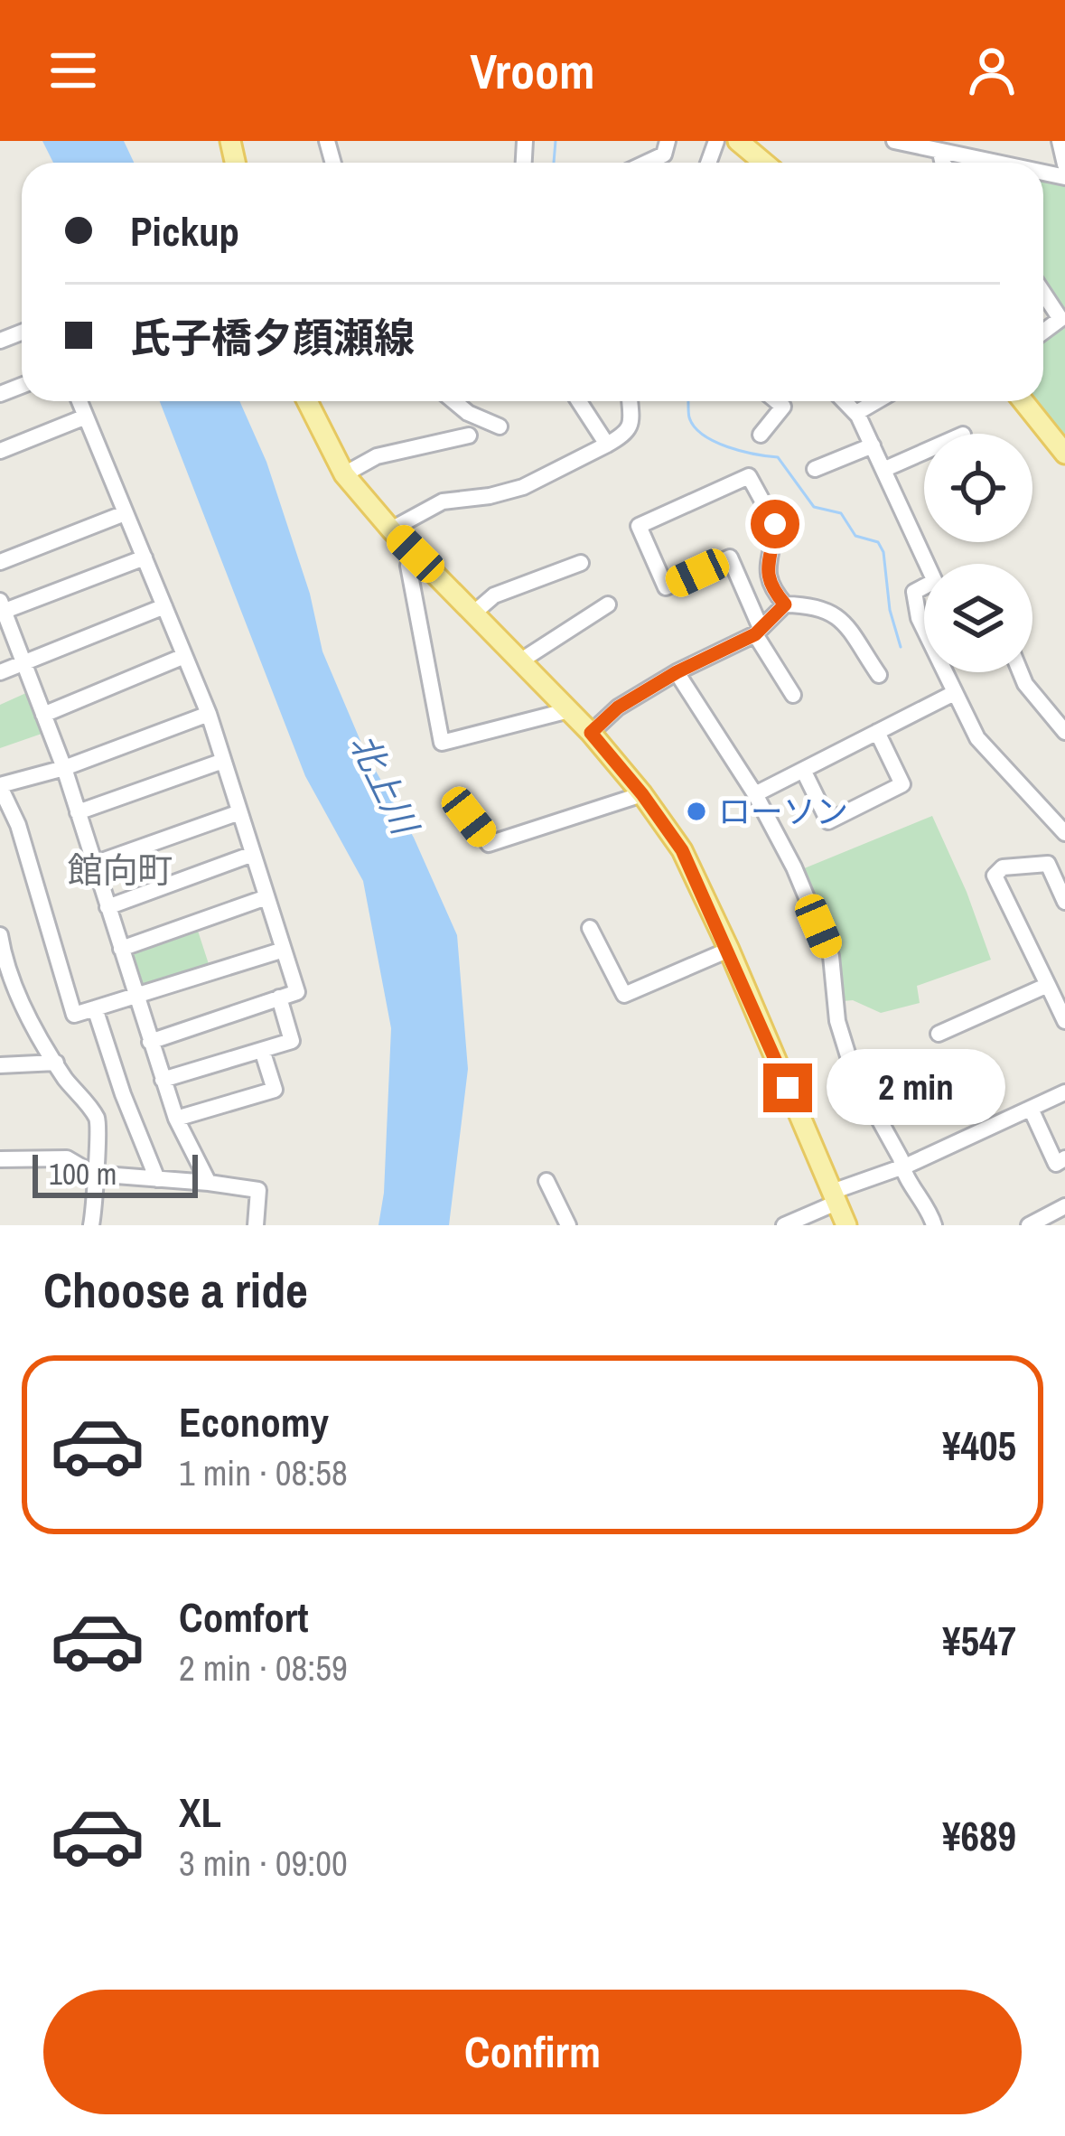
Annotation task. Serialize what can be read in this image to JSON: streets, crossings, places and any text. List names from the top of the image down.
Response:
{
  "districts": ["館向町"],
  "water": ["北上川"],
  "places": ["ローソン"],
  "scale_bar": "100 m",
  "page": {
    "header": "Vroom",
    "banner": ["Pickup", "氏子橋夕顔瀬線"],
    "bubble": "2 min",
    "scale": "100 m",
    "heading": "Choose a ride",
    "list": [
      {
        "name": "Economy",
        "note": "1 min · 08:58",
        "value": "¥405"
      },
      {
        "name": "Comfort",
        "note": "2 min · 08:59",
        "value": "¥547"
      },
      {
        "name": "XL",
        "note": "3 min · 09:00",
        "value": "¥689"
      }
    ],
    "buttons": "Confirm"
  }
}
